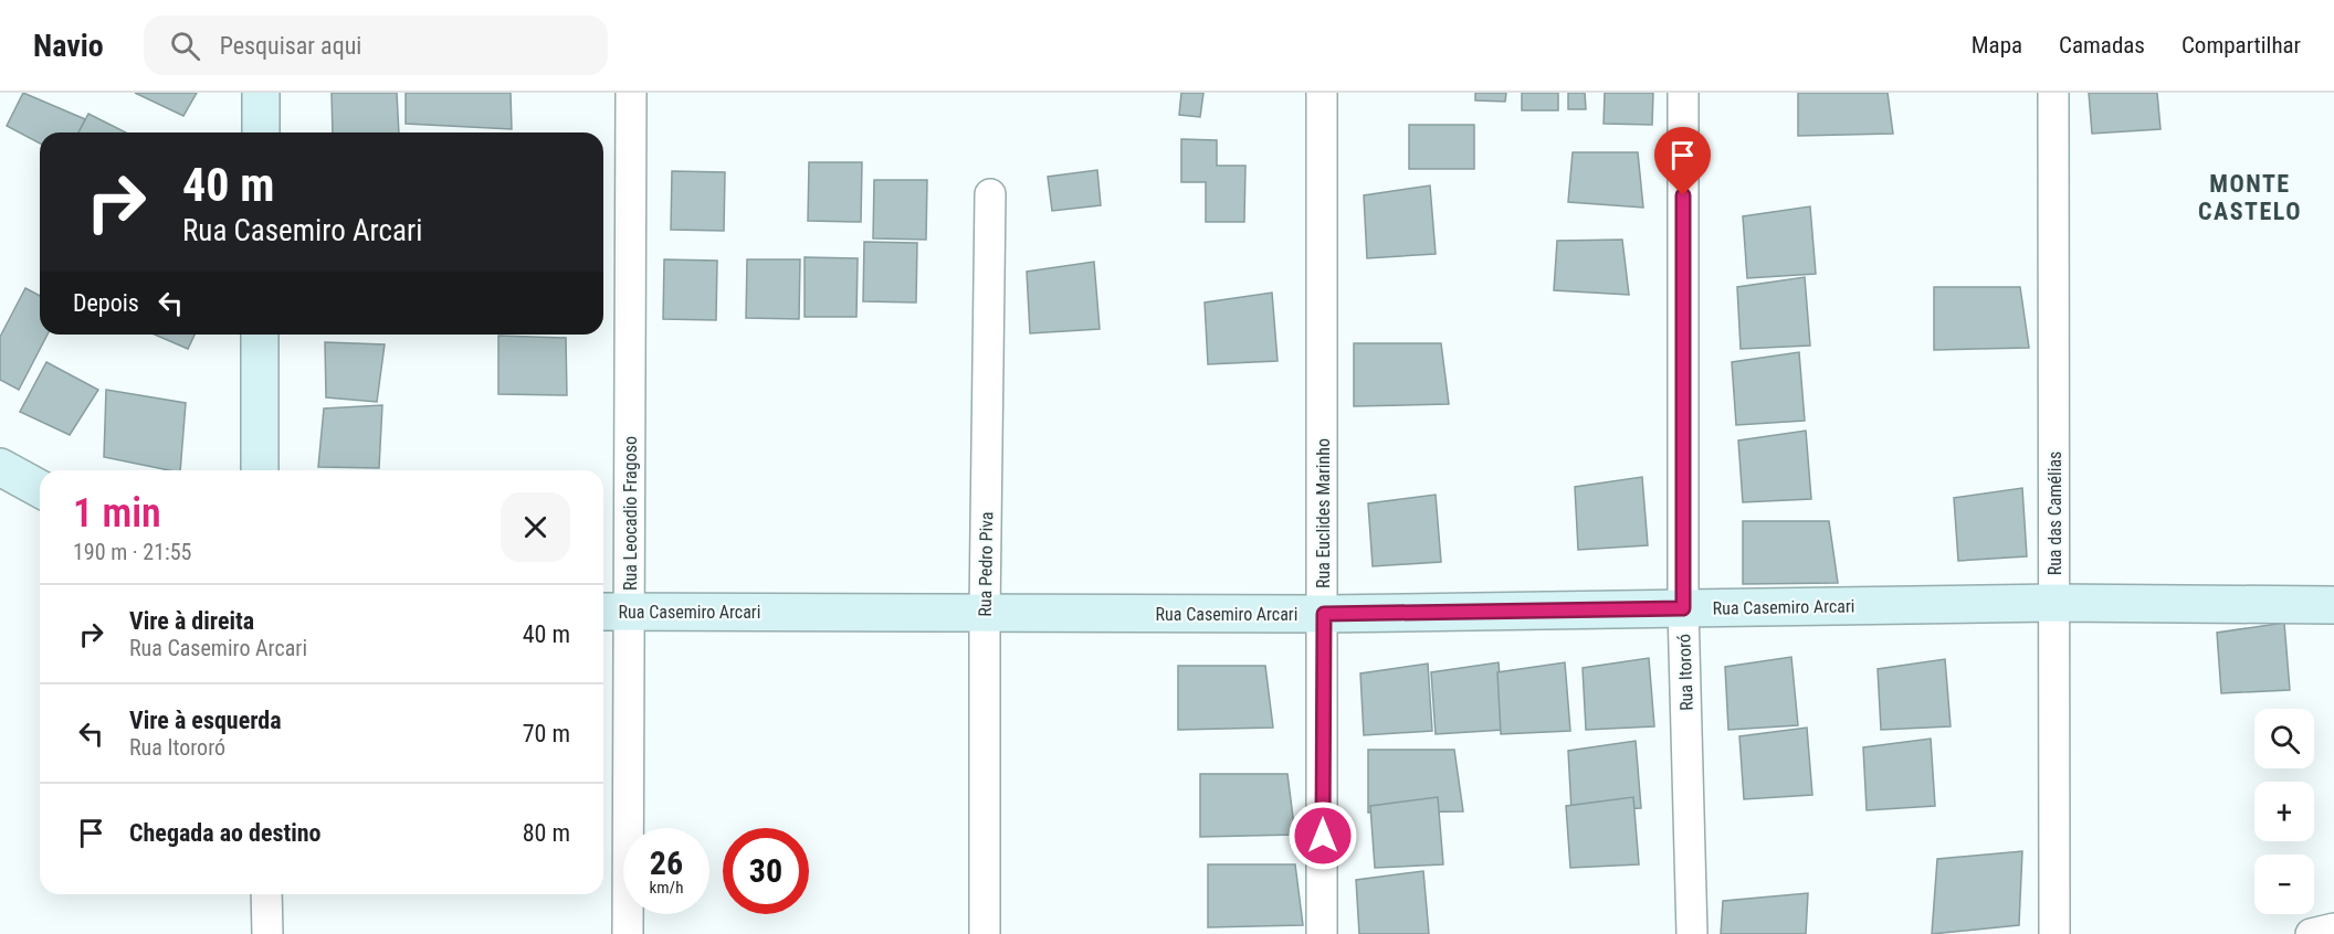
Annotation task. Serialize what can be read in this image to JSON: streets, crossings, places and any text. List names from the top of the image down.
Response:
{
  "streets": {
    "street": [
      "Rua Leocadio Fragoso",
      "Rua Euclides Marinho",
      "Rua das Camélias",
      "Rua Pedro Piva",
      "Rua Casemiro Arcari",
      "Rua Itororó"
    ]
  },
  "crossings": [
    ["Rua Leocadio Fragoso", "Rua Casemiro Arcari"],
    ["Rua Euclides Marinho", "Rua Casemiro Arcari"],
    ["Rua das Camélias", "Rua Casemiro Arcari"],
    ["Rua Pedro Piva", "Rua Casemiro Arcari"],
    ["Rua Casemiro Arcari", "Rua Itororó"]
  ],
  "districts": ["MONTE CASTELO"],
  "page": {
    "header": "Navio",
    "search": "Pesquisar aqui",
    "nav": ["Mapa", "Camadas", "Compartilhar"],
    "turn": ["40 m", "Rua Casemiro Arcari"],
    "then": "Depois",
    "heading": ["1 min", "190 m · 21:55"],
    "list": [
      {
        "name": "Vire à direita",
        "note": "Rua Casemiro Arcari",
        "value": "40 m"
      },
      {
        "name": "Vire à esquerda",
        "note": "Rua Itororó",
        "value": "70 m"
      },
      {
        "name": "Chegada ao destino",
        "value": "80 m"
      }
    ],
    "map_buttons": ["+", "−"],
    "speed": "26 km/h",
    "limit": "30"
  }
}
